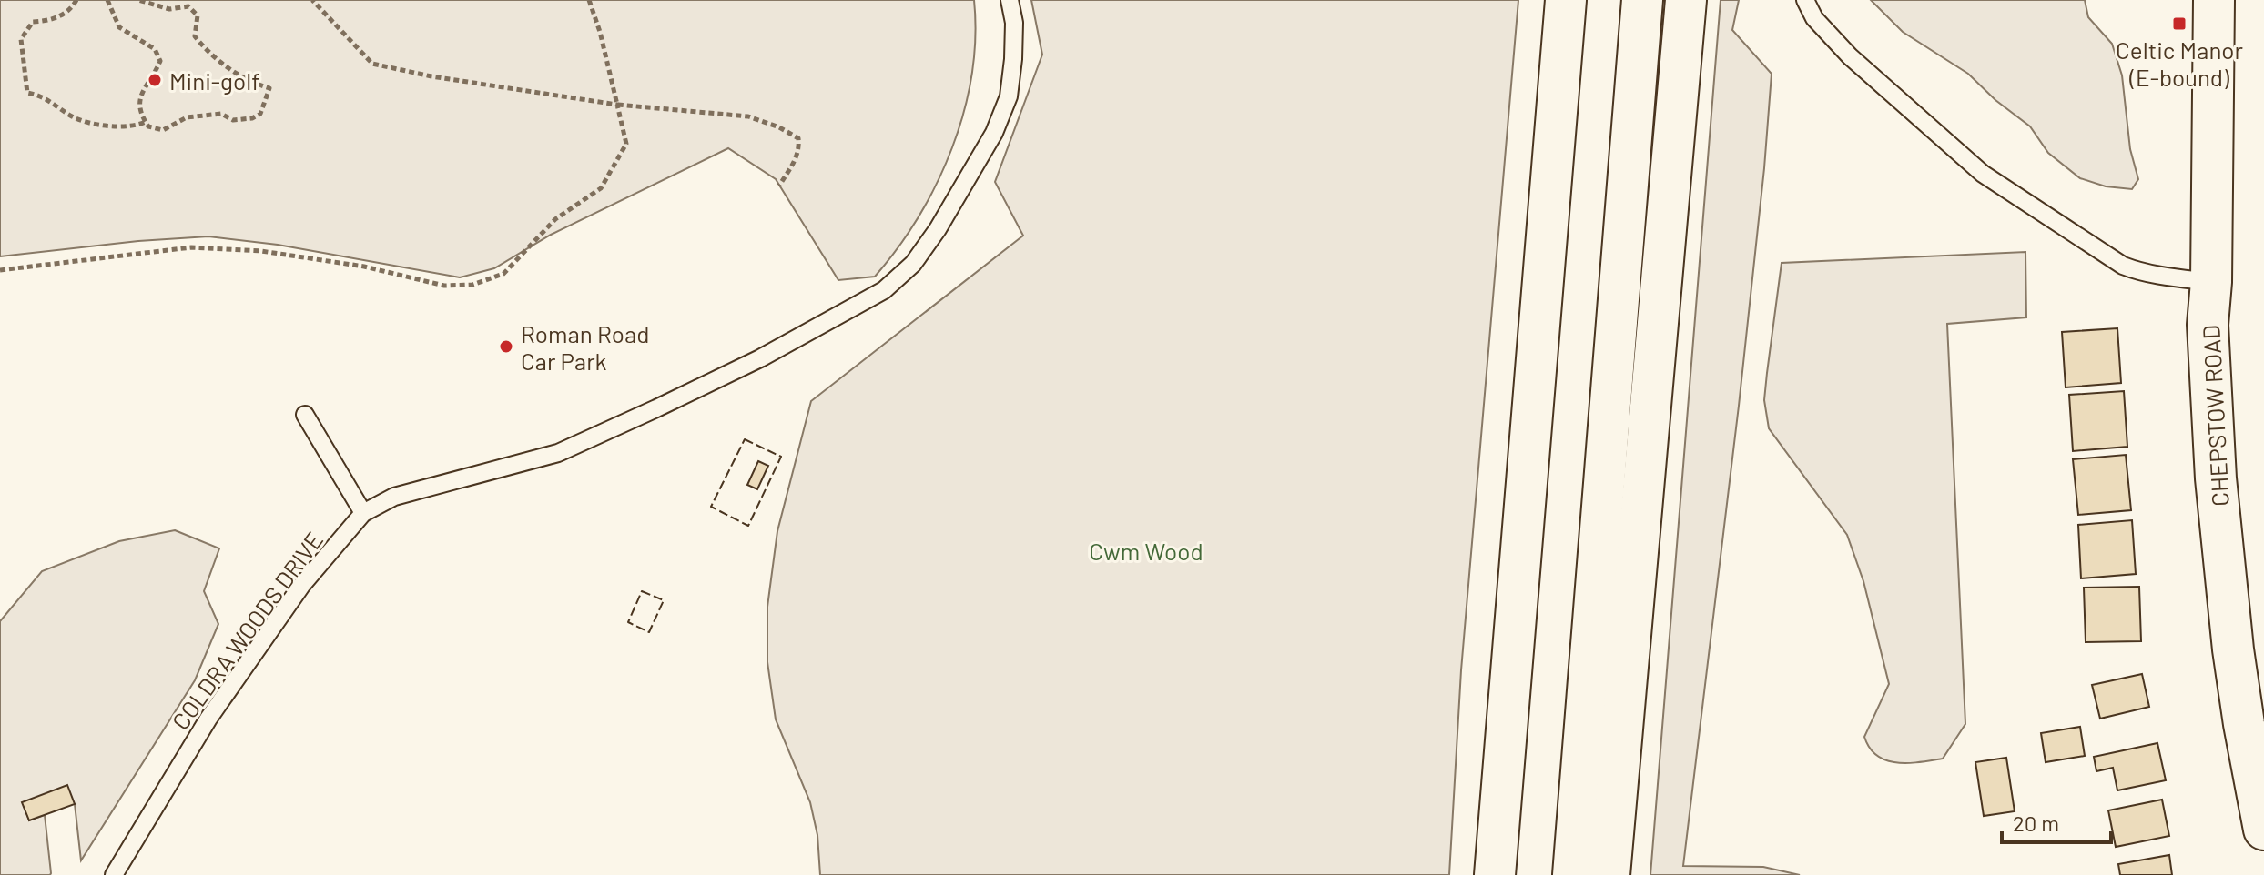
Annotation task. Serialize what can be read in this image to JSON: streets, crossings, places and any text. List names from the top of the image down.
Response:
{
  "streets": {
    "main road": ["CHEPSTOW ROAD"],
    "lane": ["COLDRA WOODS DRIVE"]
  },
  "parks": ["Cwm Wood"],
  "places": {
    "transit": ["Celtic Manor (E-bound)"],
    "other": ["Mini-golf", "Roman Road Car Park"]
  },
  "scale_bar": "20 m"
}
